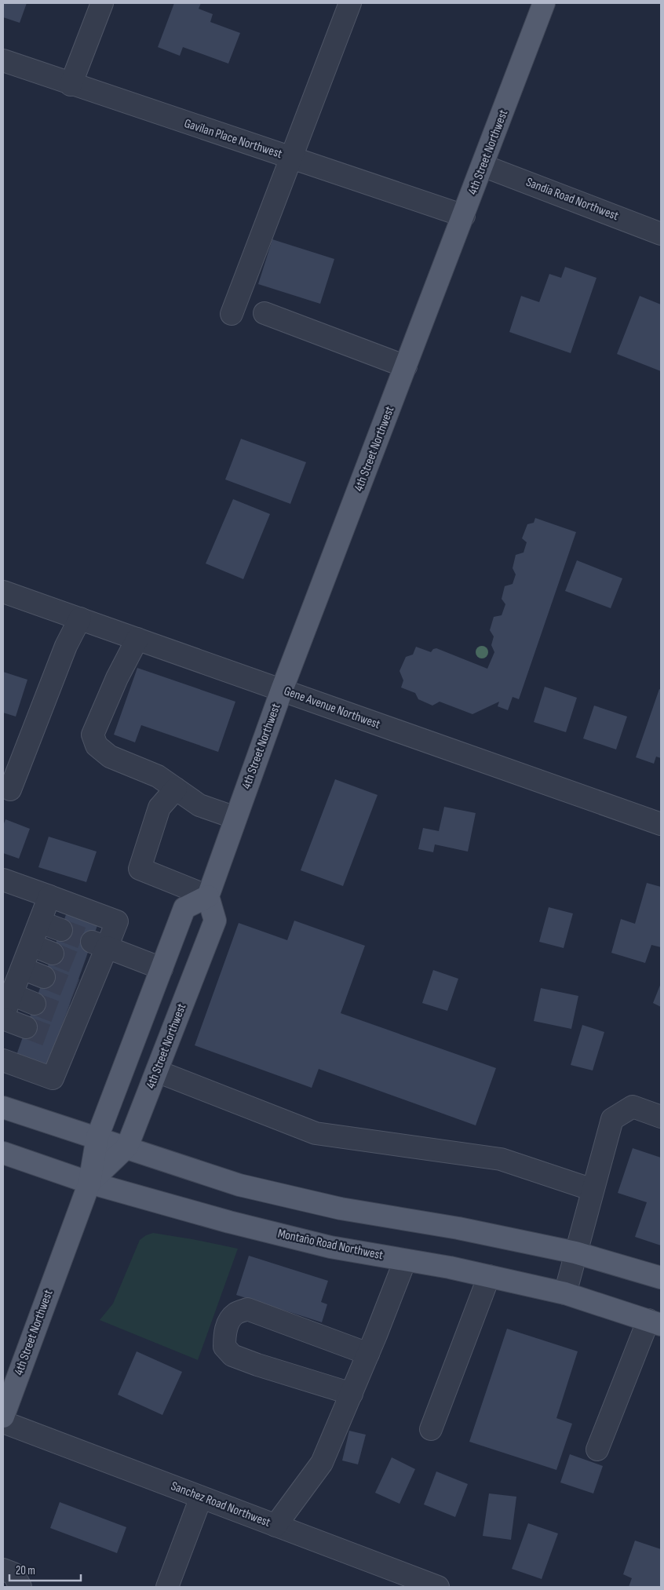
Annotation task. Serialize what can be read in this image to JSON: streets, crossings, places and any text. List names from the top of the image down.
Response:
{
  "streets": {
    "main road": ["4th Street Northwest", "Montaño Road Northwest"],
    "street": [
      "Gavilan Place Northwest",
      "Sandia Road Northwest",
      "Gene Avenue Northwest",
      "Sanchez Road Northwest"
    ]
  },
  "crossings": [
    ["Gavilan Place Northwest", "4th Street Northwest"],
    ["4th Street Northwest", "Sandia Road Northwest"],
    ["4th Street Northwest", "Gene Avenue Northwest"],
    ["4th Street Northwest", "Montaño Road Northwest"]
  ],
  "scale_bar": "20 m"
}
